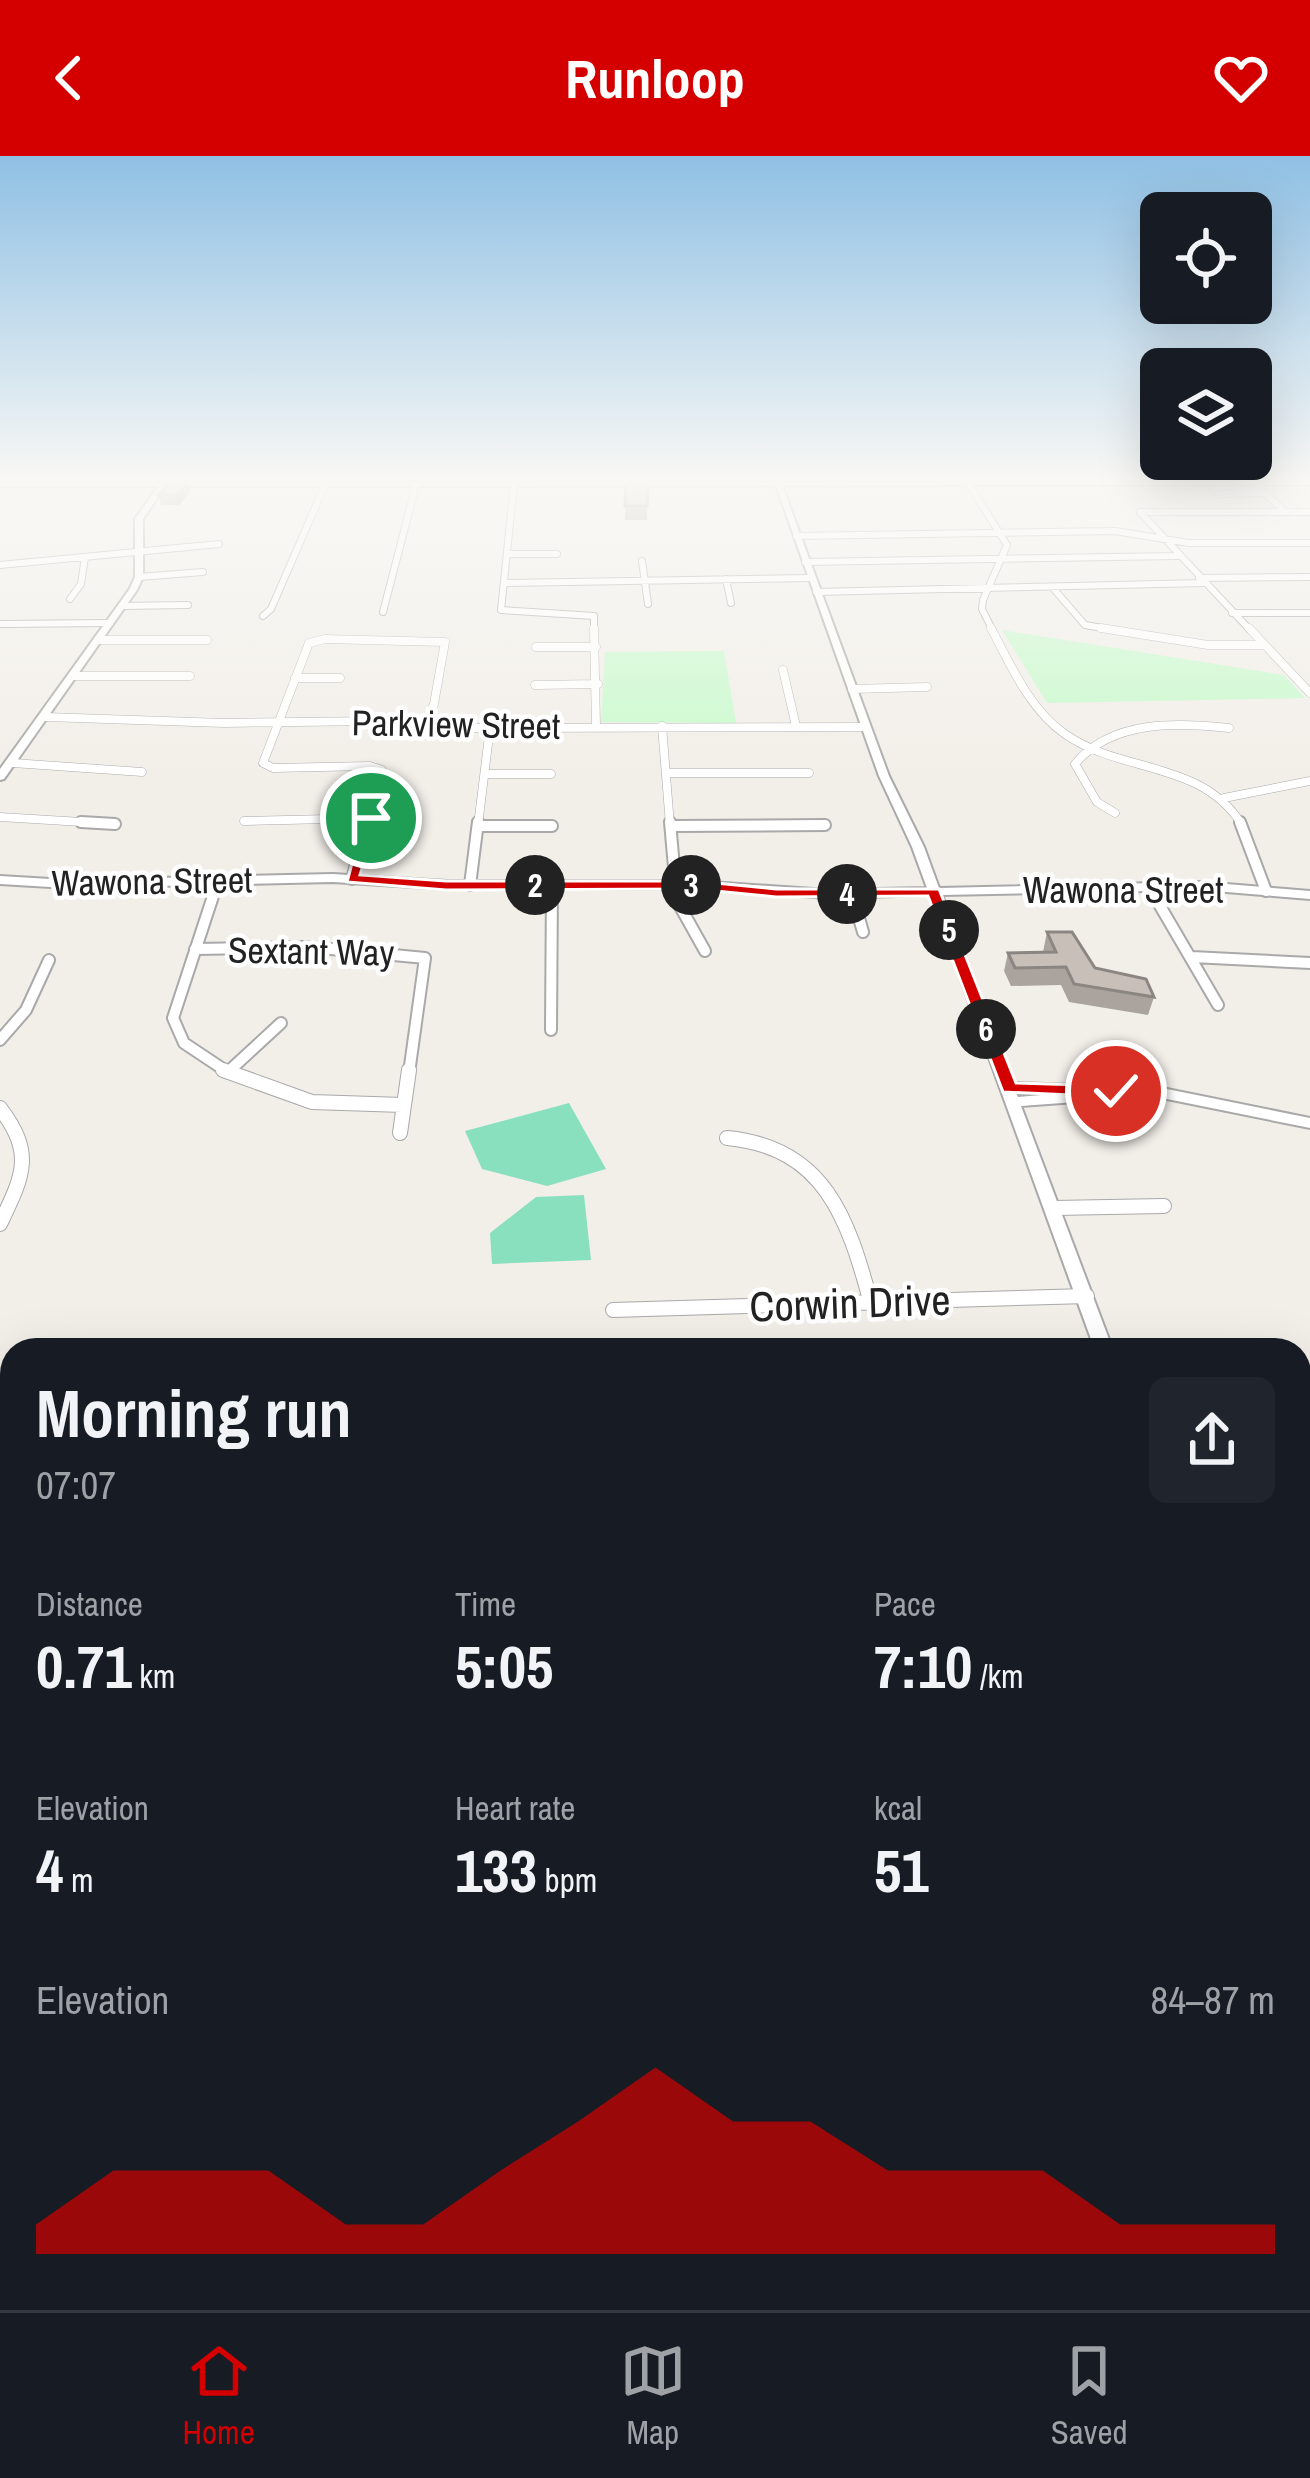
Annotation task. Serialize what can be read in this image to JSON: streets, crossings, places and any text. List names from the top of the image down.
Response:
{
  "streets": {
    "street": [
      "Parkview Street",
      "Wawona Street",
      "Sextant Way",
      "Corwin Drive"
    ]
  },
  "page": {
    "header": "Runloop",
    "pins": [
      "2",
      "3",
      "4",
      "5",
      "6"
    ],
    "heading": ["Morning run", "07:07"],
    "stats": [
      ["Distance", "0.71 km"],
      ["Time", "5:05"],
      ["Pace", "7:10 /km"],
      ["Elevation", "4 m"],
      ["Heart rate", "133 bpm"],
      ["kcal", "51"]
    ],
    "chart": ["Elevation", "84–87 m"],
    "tabs": ["Home", "Map", "Saved"]
  }
}
